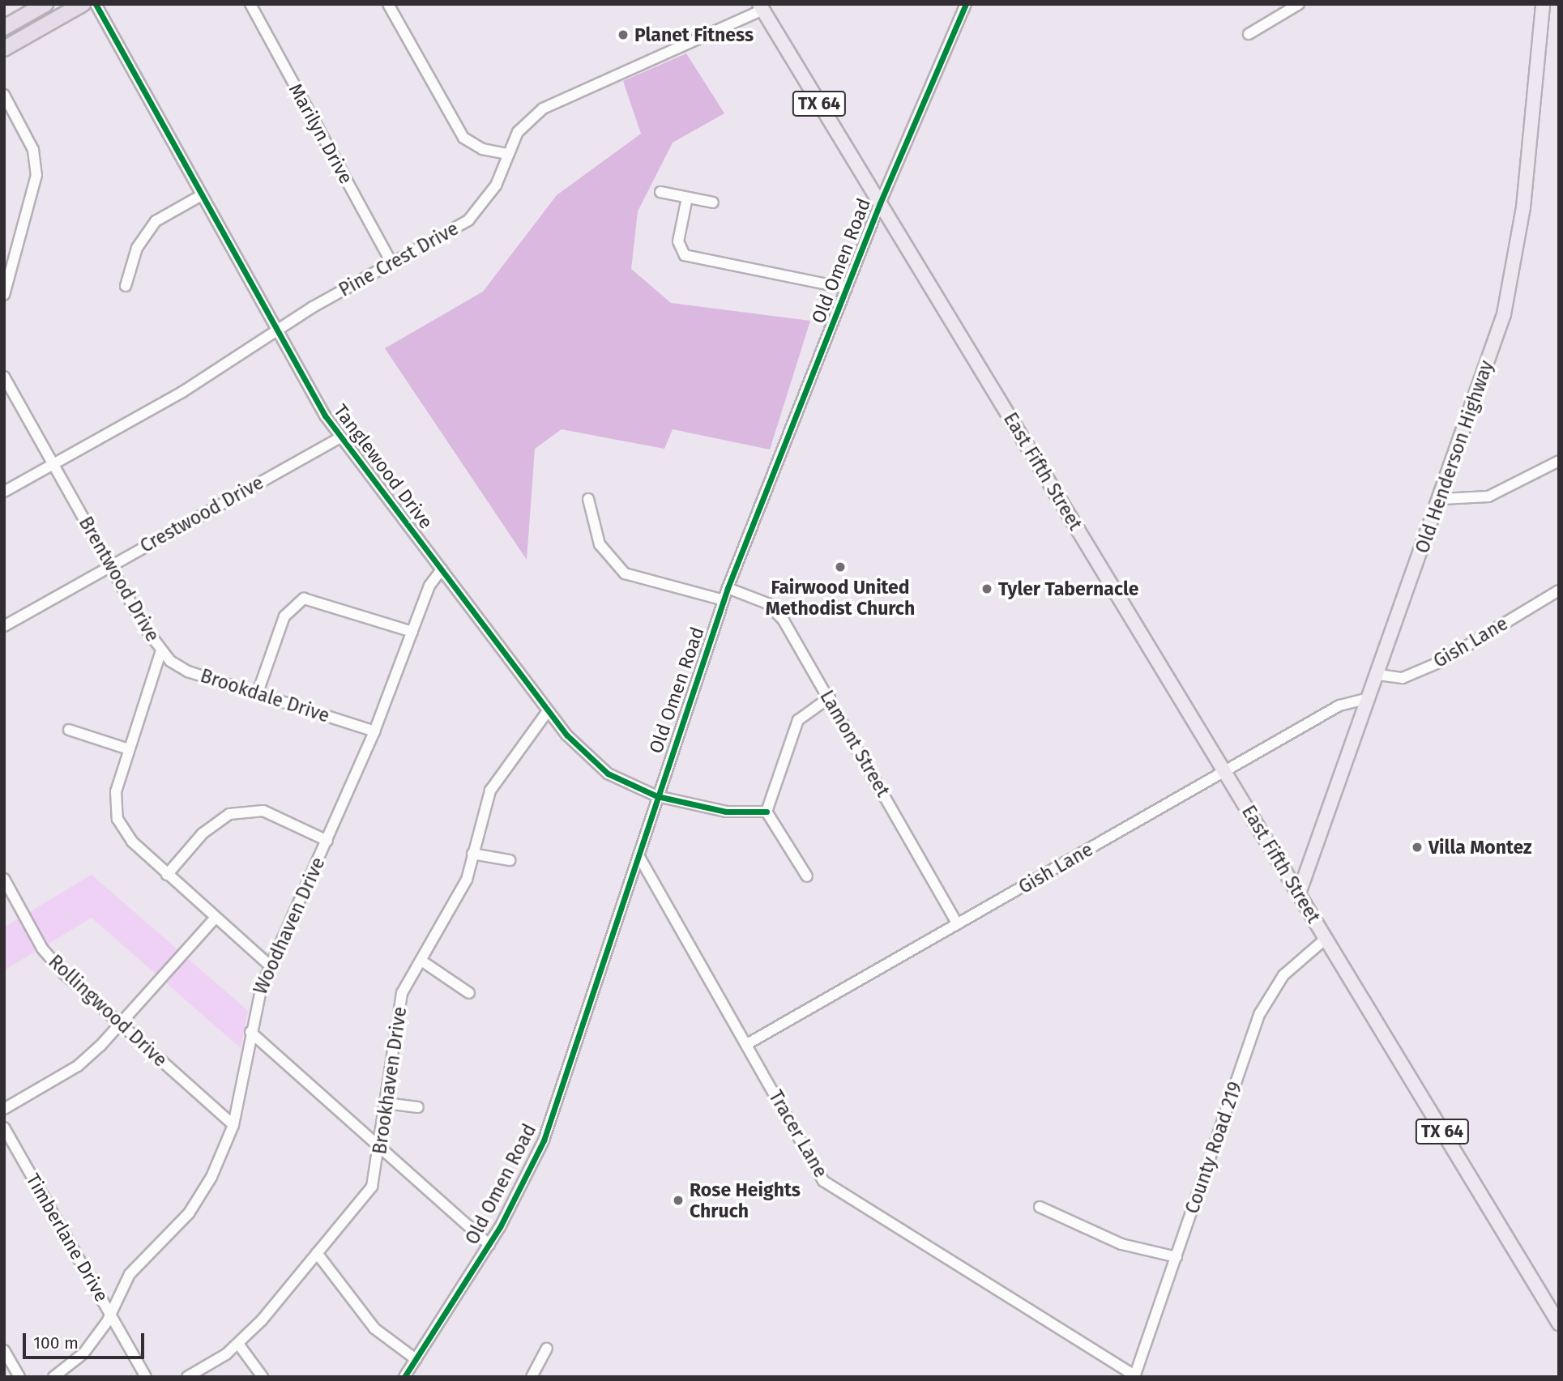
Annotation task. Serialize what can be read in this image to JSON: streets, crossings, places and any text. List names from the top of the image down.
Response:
{
  "streets": {
    "main road": ["TX 64", "Old Henderson Highway", "East Fifth Street"],
    "street": [
      "Marilyn Drive",
      "Pine Crest Drive",
      "Old Omen Road",
      "Tanglewood Drive",
      "Crestwood Drive",
      "Brentwood Drive",
      "Gish Lane",
      "Brookdale Drive",
      "Lamont Street",
      "Woodhaven Drive",
      "Rollingwood Drive",
      "Brookhaven Drive",
      "Tracer Lane",
      "County Road 219",
      "Timberlane Drive"
    ]
  },
  "crossings": [
    ["TX 64", "East Fifth Street"],
    ["TX 64", "County Road 219"],
    ["Marilyn Drive", "Pine Crest Drive"],
    ["Pine Crest Drive", "Tanglewood Drive"],
    ["Pine Crest Drive", "East Fifth Street"],
    ["Pine Crest Drive", "Brentwood Drive"],
    ["Old Omen Road", "Tanglewood Drive"],
    ["Old Omen Road", "East Fifth Street"],
    ["Old Omen Road", "Lamont Street"],
    ["Old Omen Road", "Tracer Lane"],
    ["Old Henderson Highway", "East Fifth Street"],
    ["Old Henderson Highway", "Gish Lane"],
    ["Tanglewood Drive", "Crestwood Drive"],
    ["Tanglewood Drive", "Woodhaven Drive"],
    ["Tanglewood Drive", "Brookhaven Drive"],
    ["East Fifth Street", "Gish Lane"],
    ["East Fifth Street", "County Road 219"],
    ["Crestwood Drive", "Brentwood Drive"],
    ["Brentwood Drive", "Brookdale Drive"],
    ["Brentwood Drive", "Woodhaven Drive"],
    ["Gish Lane", "Lamont Street"],
    ["Gish Lane", "Tracer Lane"],
    ["Brookdale Drive", "Woodhaven Drive"],
    ["Woodhaven Drive", "Rollingwood Drive"],
    ["Woodhaven Drive", "Timberlane Drive"],
    ["Tracer Lane", "County Road 219"]
  ],
  "places": [
    "Planet Fitness",
    "Fairwood United Methodist Church",
    "Tyler Tabernacle",
    "Villa Montez",
    "Rose Heights Chruch"
  ],
  "scale_bar": "100 m"
}
